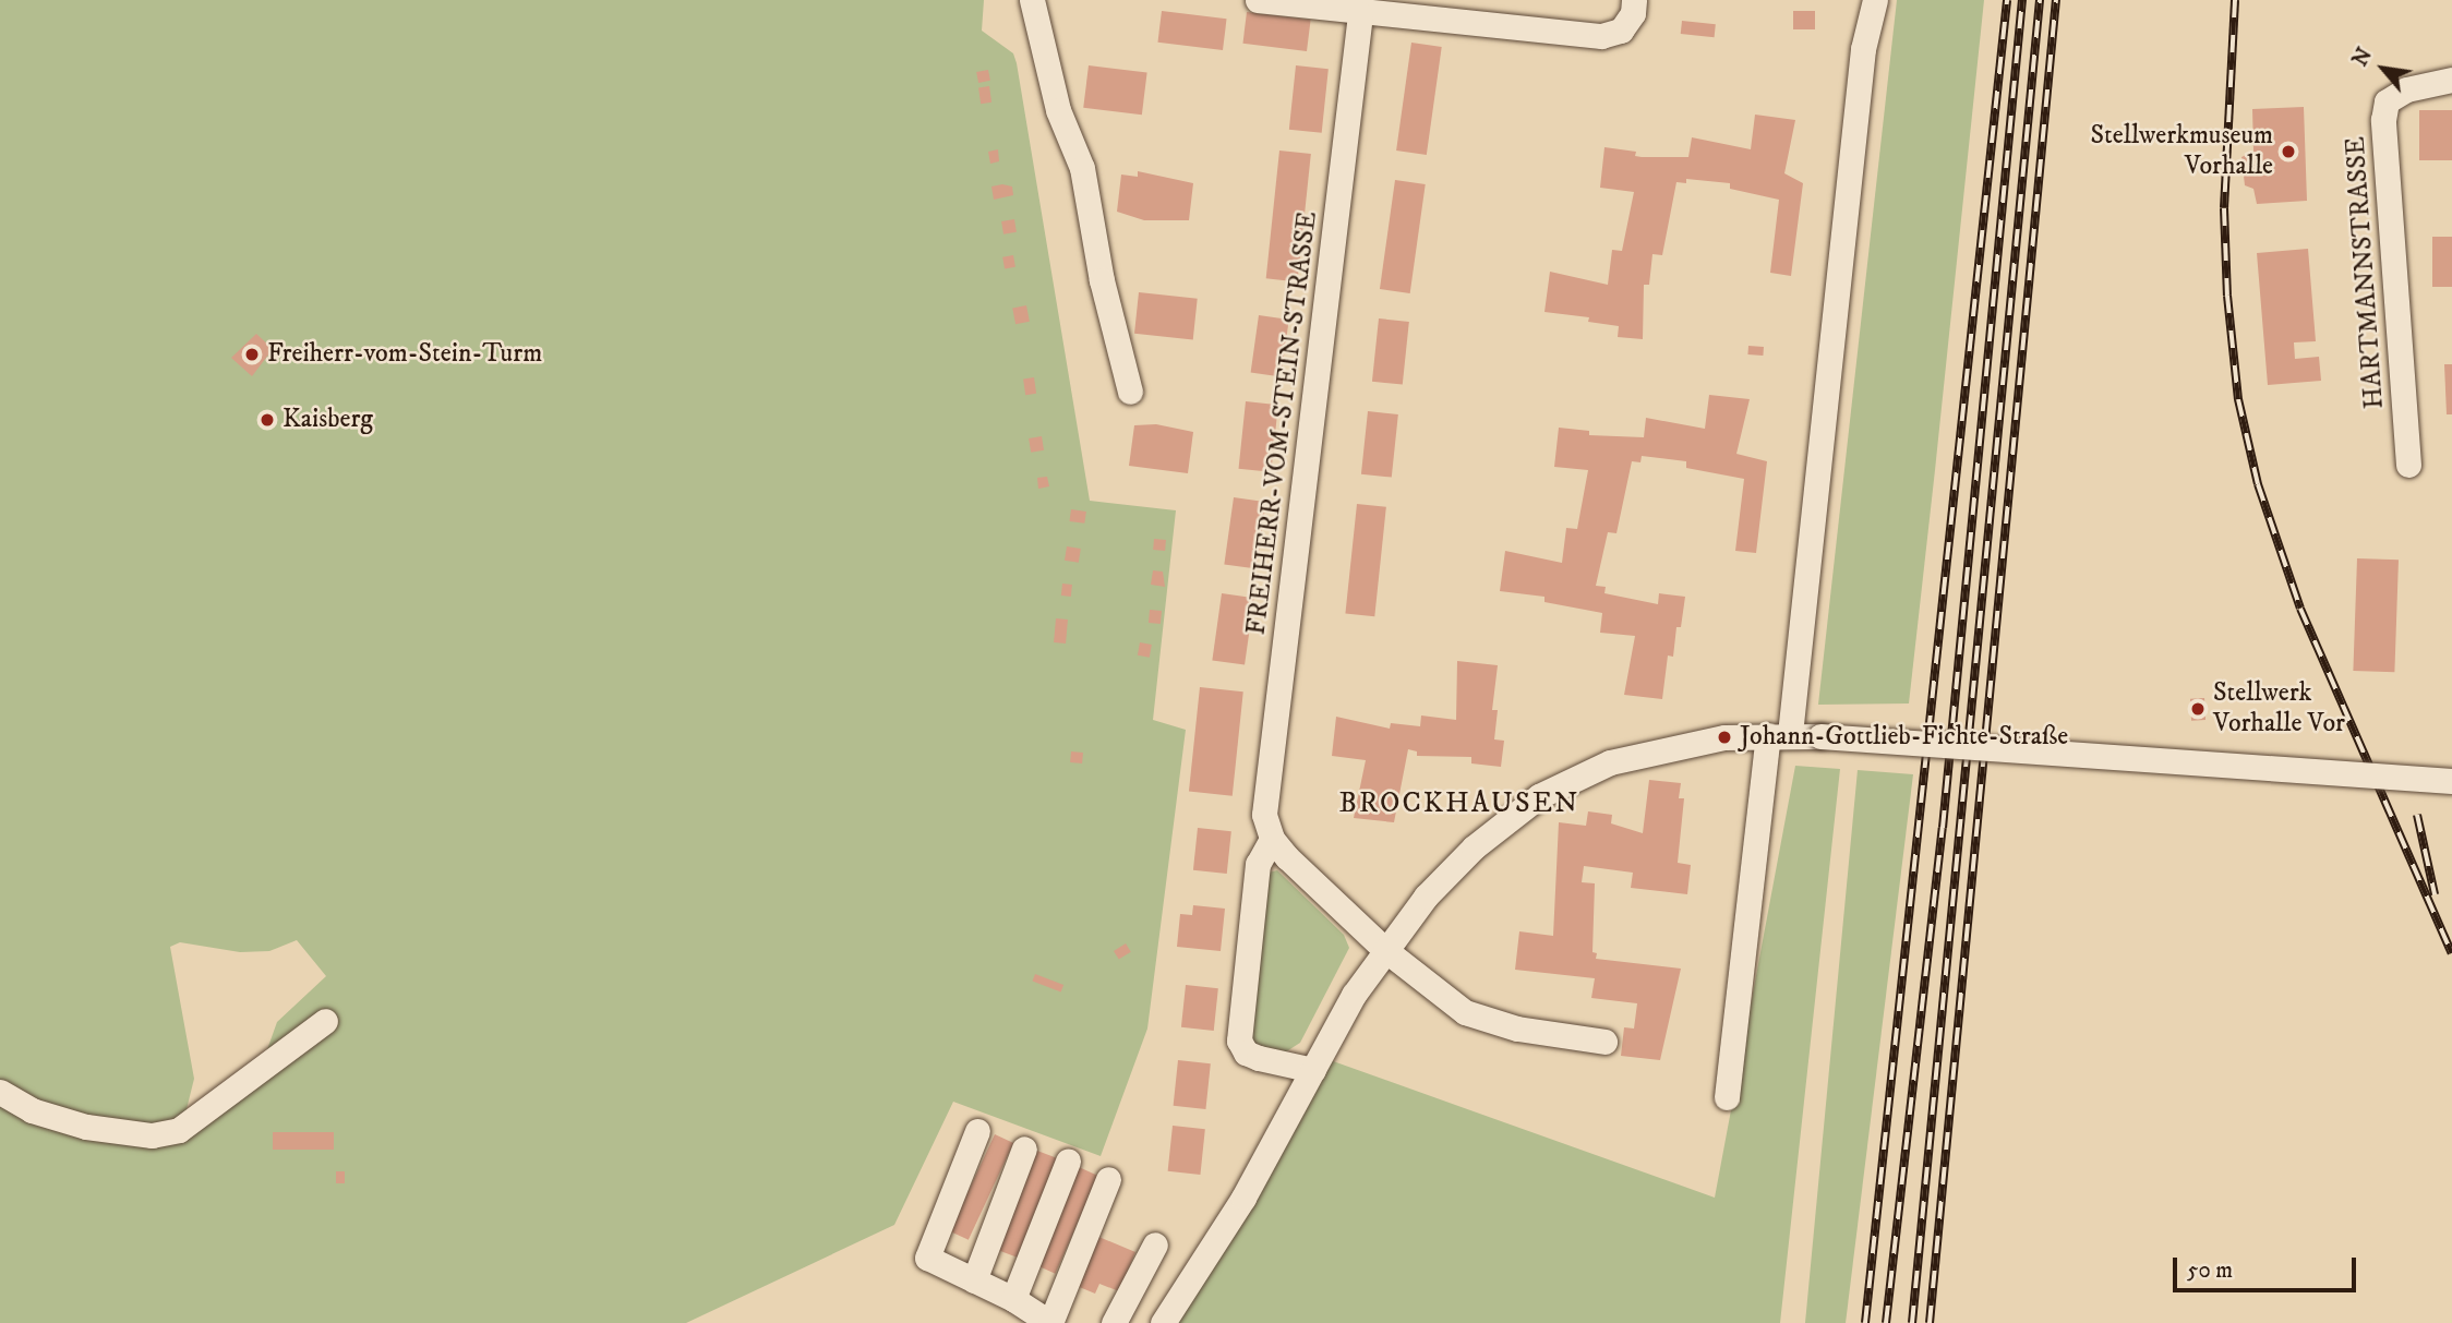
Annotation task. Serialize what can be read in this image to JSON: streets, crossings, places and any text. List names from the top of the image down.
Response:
{
  "streets": {
    "street": ["HARTMANNSTRASSE", "FREIHERR-VOM-STEIN-STRASSE"]
  },
  "districts": ["BROCKHAUSEN"],
  "places": [
    "Stellwerkmuseum Vorhalle",
    "Freiherr-vom-Stein-Turm",
    "Kaisberg",
    "Stellwerk Vorhalle Vor",
    "Johann-Gottlieb-Fichte-Straße"
  ],
  "scale_bar": "50 m",
  "north": "top left"
}
